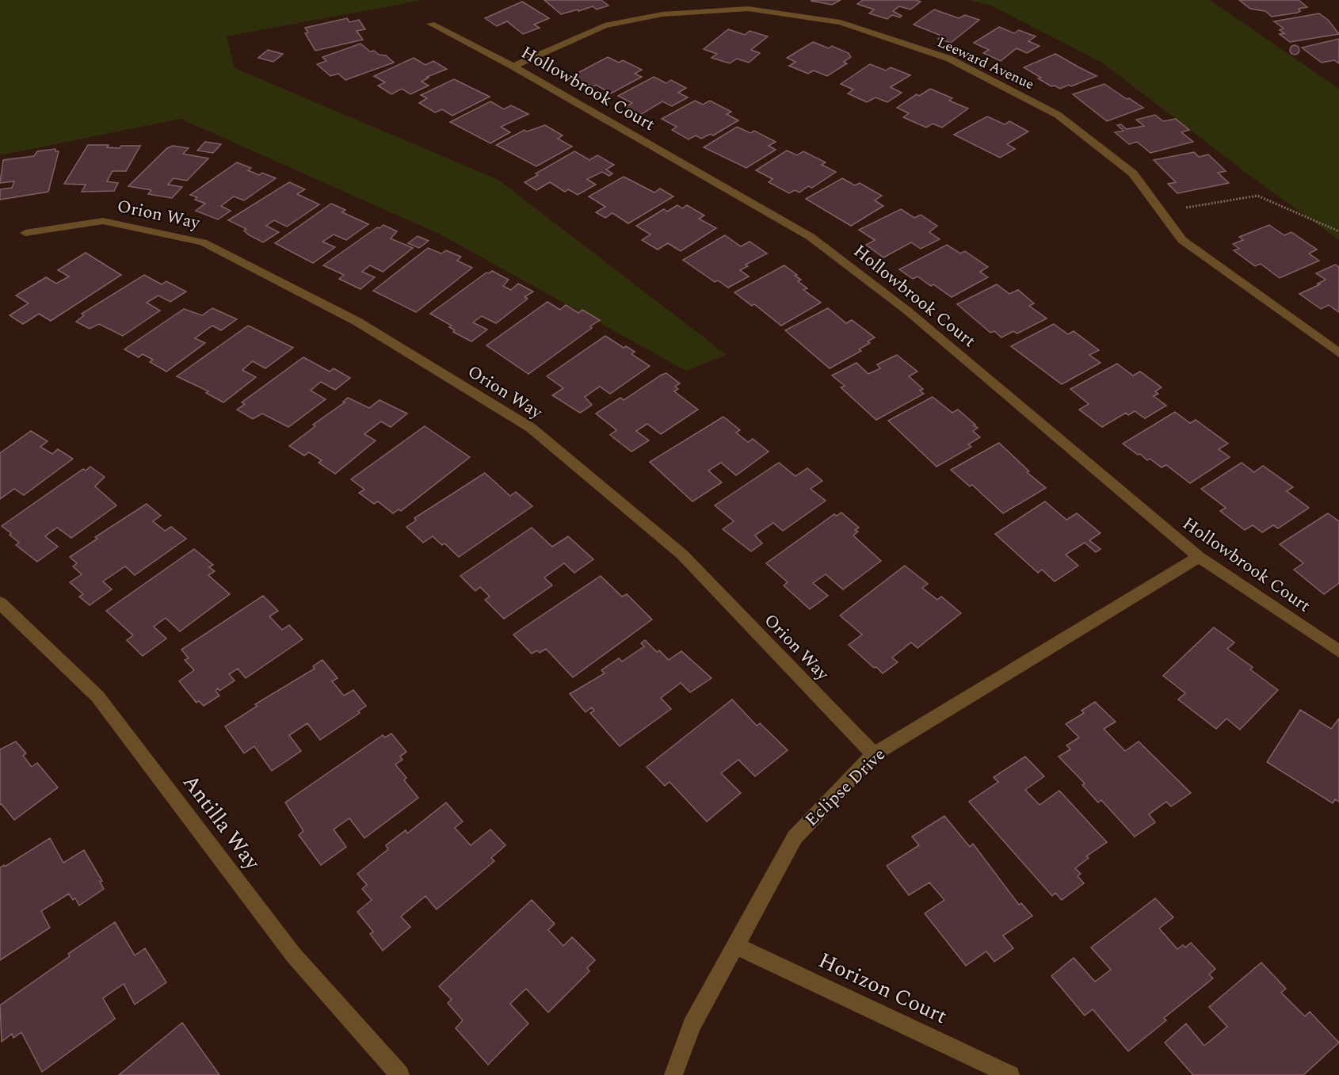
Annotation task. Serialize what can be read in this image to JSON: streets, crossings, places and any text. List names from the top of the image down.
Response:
{
  "streets": {
    "street": [
      "Leeward Avenue",
      "Hollowbrook Court",
      "Orion Way",
      "Eclipse Drive",
      "Antilla Way",
      "Horizon Court"
    ]
  },
  "crossings": [
    ["Leeward Avenue", "Hollowbrook Court"],
    ["Hollowbrook Court", "Eclipse Drive"],
    ["Orion Way", "Eclipse Drive"],
    ["Eclipse Drive", "Horizon Court"]
  ]
}
